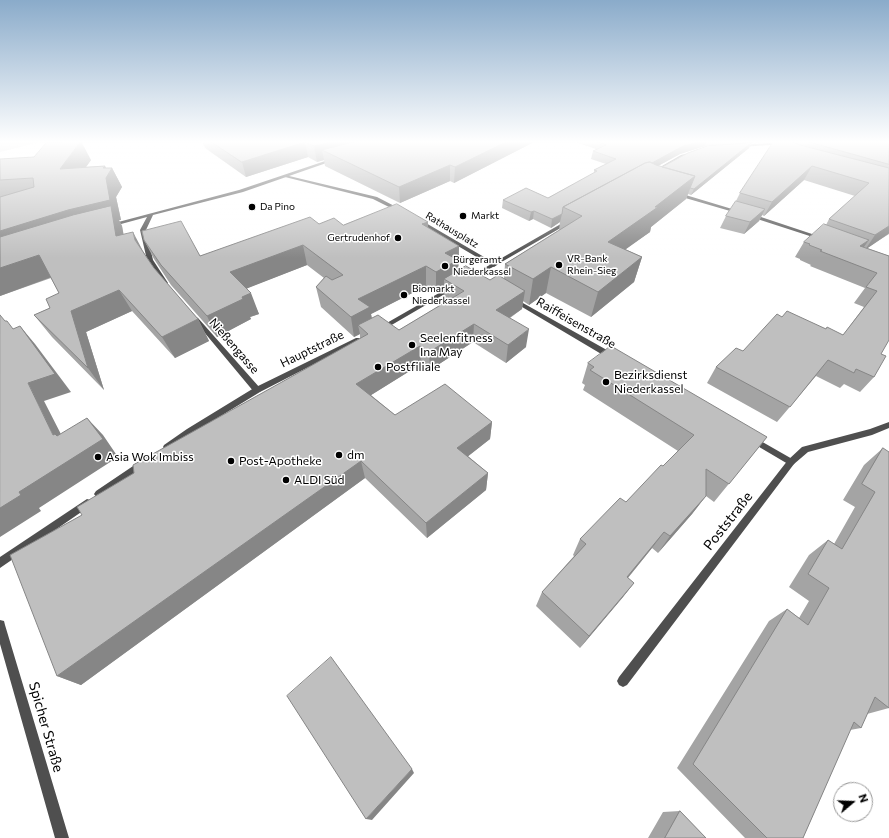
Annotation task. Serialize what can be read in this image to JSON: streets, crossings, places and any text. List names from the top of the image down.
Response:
{
  "streets": {
    "street": [
      "Rathausplatz",
      "Raiffeisenstraße",
      "Nießengasse",
      "Hauptstraße",
      "Poststraße",
      "Spicher Straße"
    ]
  },
  "crossings": [
    ["Nießengasse", "Hauptstraße"]
  ],
  "places": [
    "Da Pino",
    "Markt",
    "Gertrudenhof",
    "VR-Bank Rhein-Sieg",
    "Bürgeramt Niederkassel",
    "Biomarkt Niederkassel",
    "Seelenfitness Ina May",
    "Postfiliale",
    "Bezirksdienst Niederkassel",
    "dm",
    "Asia Wok Imbiss",
    "Post-Apotheke",
    "ALDI Süd"
  ],
  "north": "right"
}
